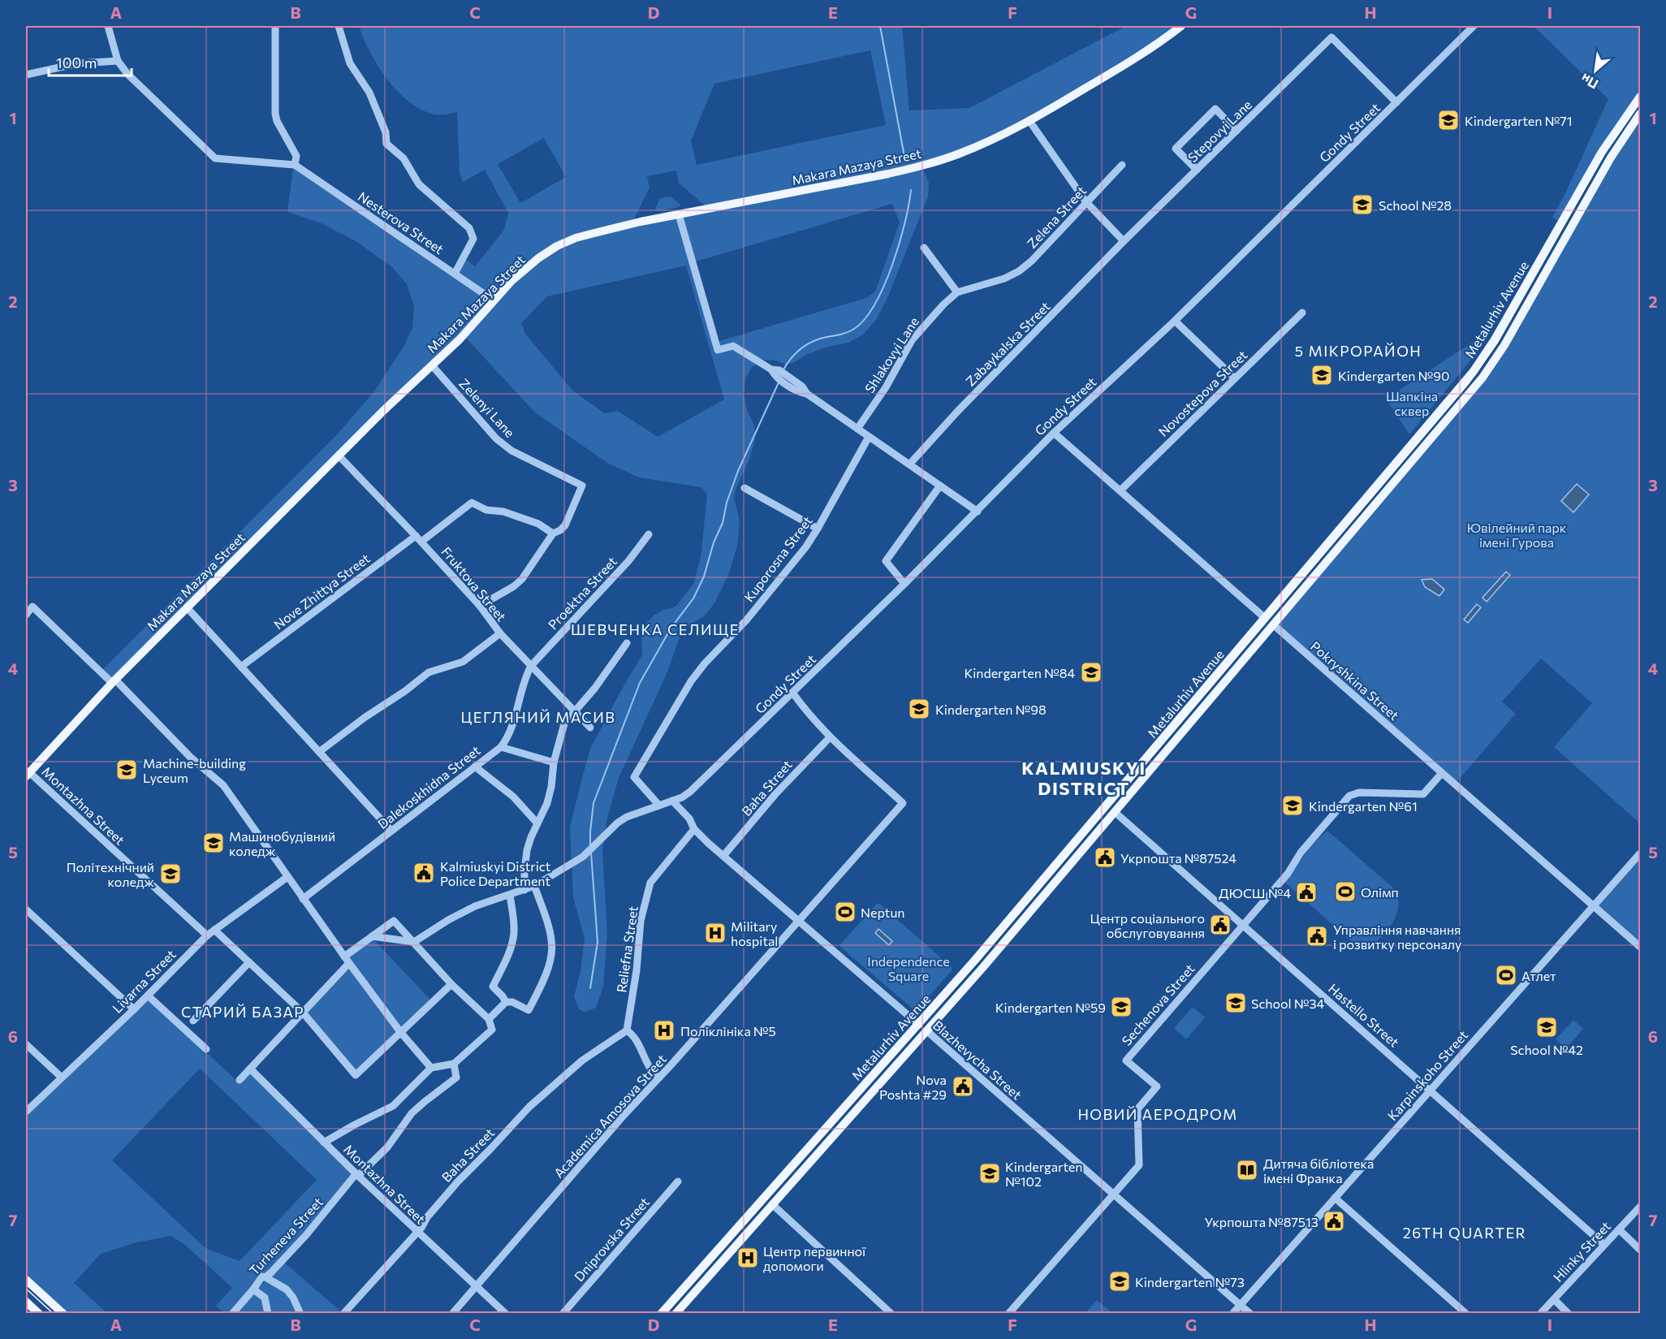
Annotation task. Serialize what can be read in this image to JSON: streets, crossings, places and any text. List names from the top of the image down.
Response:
{
  "streets": {
    "main road": [
      "Makara Mazaya Street",
      "Metalurhiv Avenue",
      "Pokryshkina Street",
      "Hastello Street",
      "Blazhevycha Street"
    ],
    "street": [
      "Stepovyi Lane",
      "Gondy Street",
      "Zelena Street",
      "Nesterova Street",
      "Zabaykalska Street",
      "Shlakovyi Lane",
      "Novostepova Street",
      "Zelenyi Lane",
      "Kuporosna Street",
      "Fruktova Street",
      "Nove Zhittya Street",
      "Proektna Street",
      "Dalekoskhidna Street",
      "Baha Street",
      "Montazhna Street",
      "Reliefna Street",
      "Livarna Street",
      "Sechenova Street",
      "Karpinskoho Street",
      "Academica Amosova Street",
      "Turheneva Street",
      "Dniprovska Street",
      "Hlinky Street"
    ]
  },
  "crossings": [
    ["Stepovyi Lane", "Gondy Street"],
    ["Stepovyi Lane", "Zabaykalska Street"],
    ["Gondy Street", "Pokryshkina Street"],
    ["Gondy Street", "Blazhevycha Street"],
    ["Makara Mazaya Street", "Nesterova Street"],
    ["Makara Mazaya Street", "Zelenyi Lane"],
    ["Makara Mazaya Street", "Fruktova Street"],
    ["Makara Mazaya Street", "Montazhna Street"],
    ["Zelena Street", "Shlakovyi Lane"],
    ["Metalurhiv Avenue", "Pokryshkina Street"],
    ["Metalurhiv Avenue", "Hastello Street"],
    ["Metalurhiv Avenue", "Blazhevycha Street"],
    ["Novostepova Street", "Pokryshkina Street"],
    ["Zelenyi Lane", "Nove Zhittya Street"],
    ["Fruktova Street", "Nove Zhittya Street"],
    ["Fruktova Street", "Proektna Street"],
    ["Fruktova Street", "Dalekoskhidna Street"],
    ["Proektna Street", "Dalekoskhidna Street"],
    ["Pokryshkina Street", "Sechenova Street"],
    ["Pokryshkina Street", "Karpinskoho Street"],
    ["Baha Street", "Montazhna Street"],
    ["Baha Street", "Reliefna Street"],
    ["Baha Street", "Blazhevycha Street"],
    ["Baha Street", "Academica Amosova Street"],
    ["Montazhna Street", "Livarna Street"],
    ["Montazhna Street", "Academica Amosova Street"],
    ["Montazhna Street", "Turheneva Street"],
    ["Reliefna Street", "Blazhevycha Street"],
    ["Sechenova Street", "Hastello Street"],
    ["Sechenova Street", "Blazhevycha Street"],
    ["Hastello Street", "Karpinskoho Street"],
    ["Hastello Street", "Hlinky Street"],
    ["Blazhevycha Street", "Karpinskoho Street"],
    ["Blazhevycha Street", "Academica Amosova Street"]
  ],
  "districts": [
    "5 МІКРОРАЙОН",
    "ШЕВЧЕНКА СЕЛИЩЕ",
    "ЦЕГЛЯНИЙ МАСИВ",
    "KALMIUSKYI DISTRICT",
    "СТАРИЙ БАЗАР",
    "НОВИЙ АЕРОДРОМ",
    "26TH QUARTER"
  ],
  "parks": ["Шапкіна сквер", "Ювілейний парк імені Гурова", "Independence Square"],
  "places": {
    "school or university": [
      "Kindergarten №71",
      "School №28",
      "Kindergarten №90",
      "Kindergarten №84",
      "Kindergarten №98",
      "Machine-building Lyceum",
      "Kindergarten №61",
      "Машинобудівний коледж",
      "Політехнічний коледж",
      "School №34",
      "Kindergarten №59",
      "School №42",
      "Kindergarten №102",
      "Kindergarten №73"
    ],
    "public building": [
      "Укрпошта №87524",
      "Kalmiuskyi District Police Department",
      "ДЮСШ №4",
      "Центр соціального обслуговування",
      "Управління навчання і розвитку персоналу",
      "Nova Poshta #29",
      "Укрпошта №87513"
    ],
    "sports": ["Олімп", "Neptun", "Атлет"],
    "hospital": ["Military hospital", "Поліклініка №5", "Центр первинної допомоги"],
    "library": ["Дитяча бібліотека імені Франка"]
  },
  "scale_bar": "100 m",
  "north": "bottom left",
  "grid": {
    "columns": [
      "A",
      "B",
      "C",
      "D",
      "E",
      "F",
      "G",
      "H",
      "I"
    ],
    "rows": [
      "1",
      "2",
      "3",
      "4",
      "5",
      "6",
      "7"
    ]
  }
}
